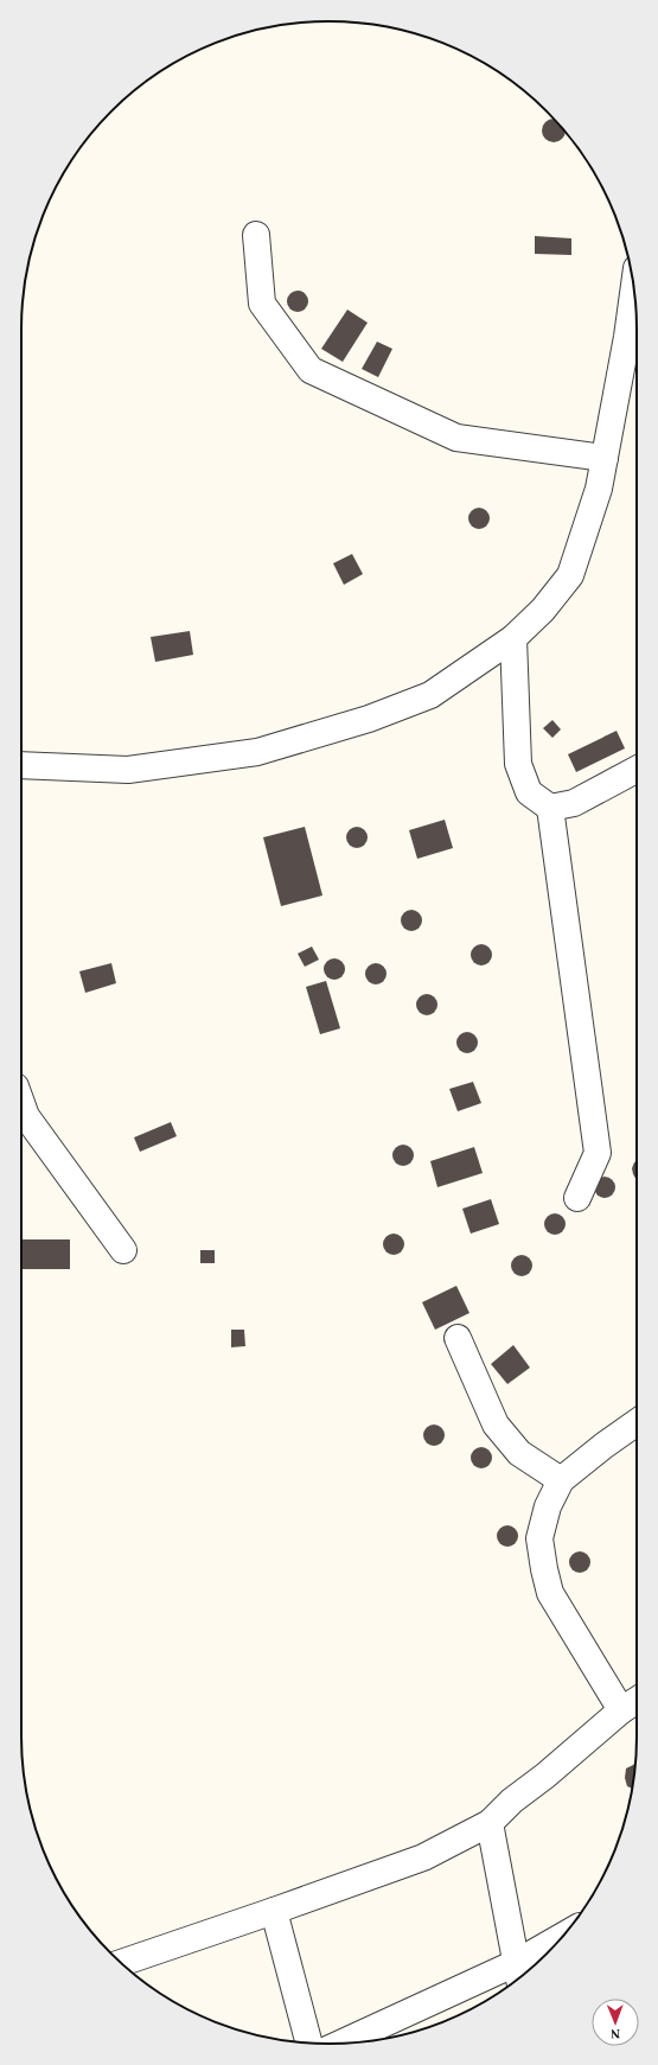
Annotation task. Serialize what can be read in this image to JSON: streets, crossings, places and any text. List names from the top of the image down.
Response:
{
  "north": "bottom"
}
